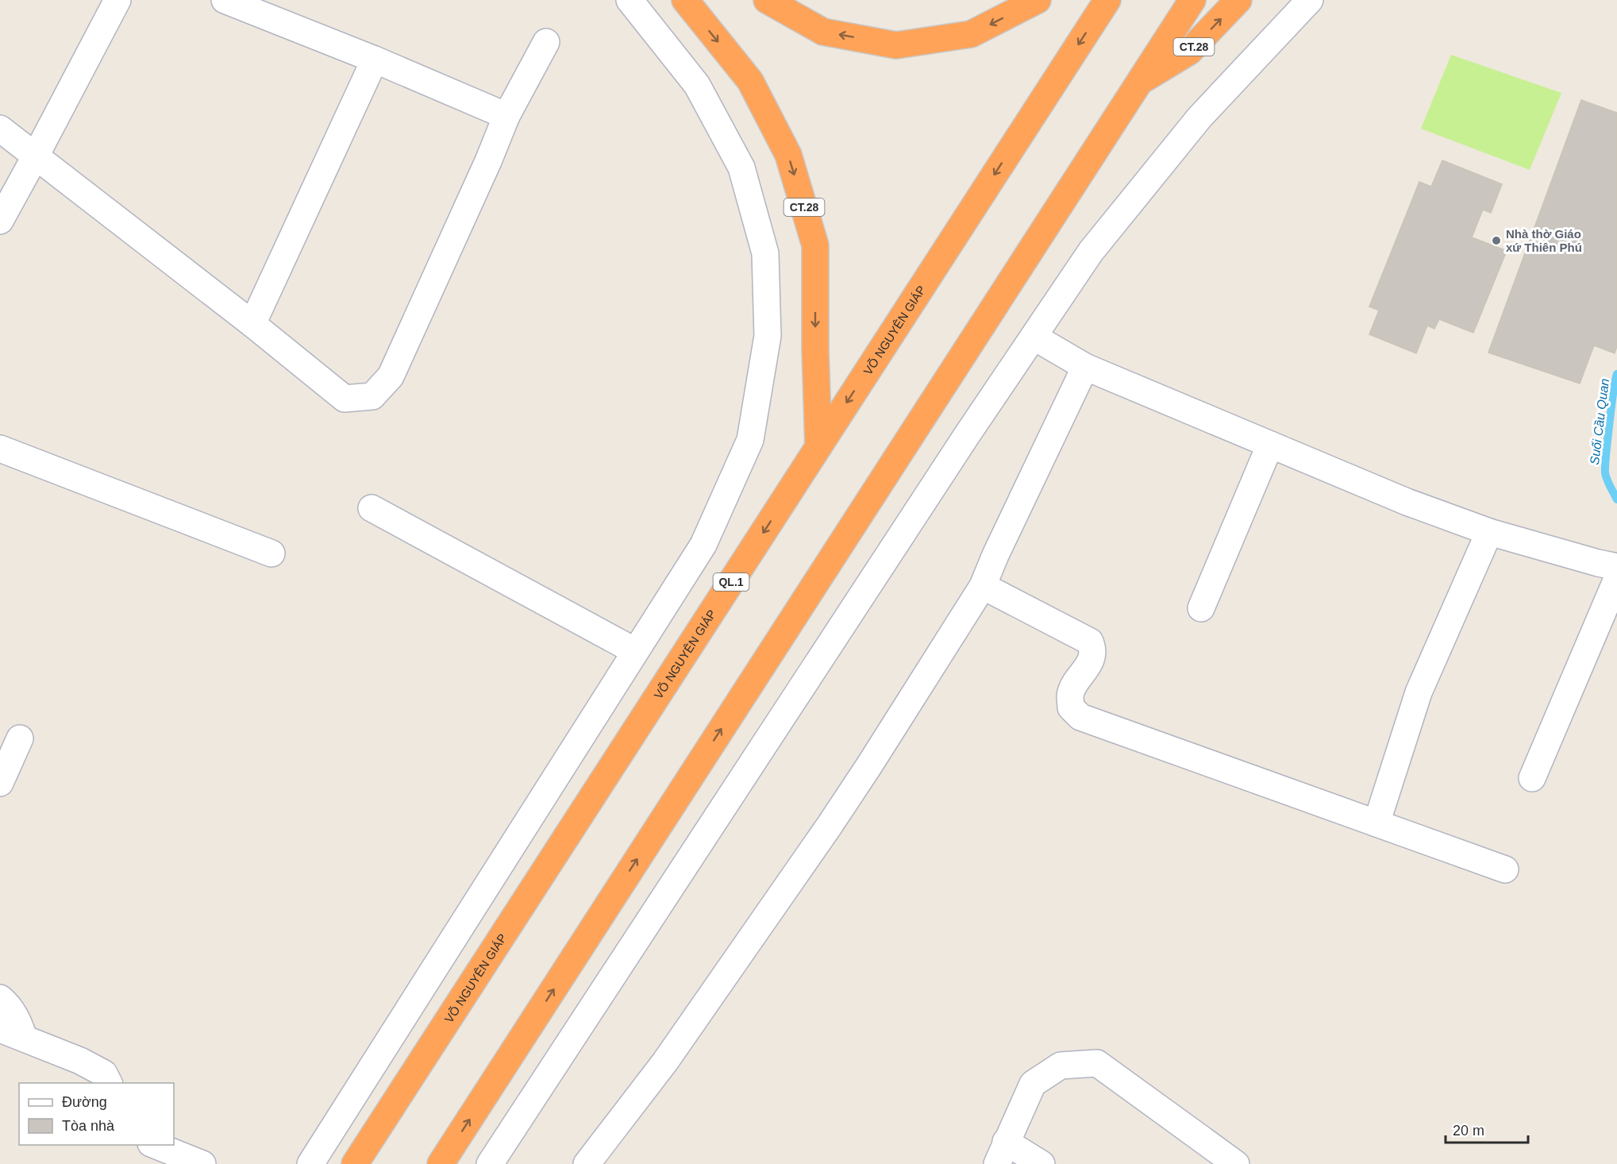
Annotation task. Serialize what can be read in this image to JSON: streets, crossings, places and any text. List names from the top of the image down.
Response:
{
  "streets": {
    "highway": ["CT.28", "VÕ NGUYÊN GIÁP", "QL.1"]
  },
  "crossings": [
    ["CT.28", "VÕ NGUYÊN GIÁP"]
  ],
  "water": ["Suối Cầu Quan"],
  "places": ["Nhà thờ Giáo xứ Thiên Phú"],
  "legend": ["Đường", "Tòa nhà"],
  "scale_bar": "20 m"
}
